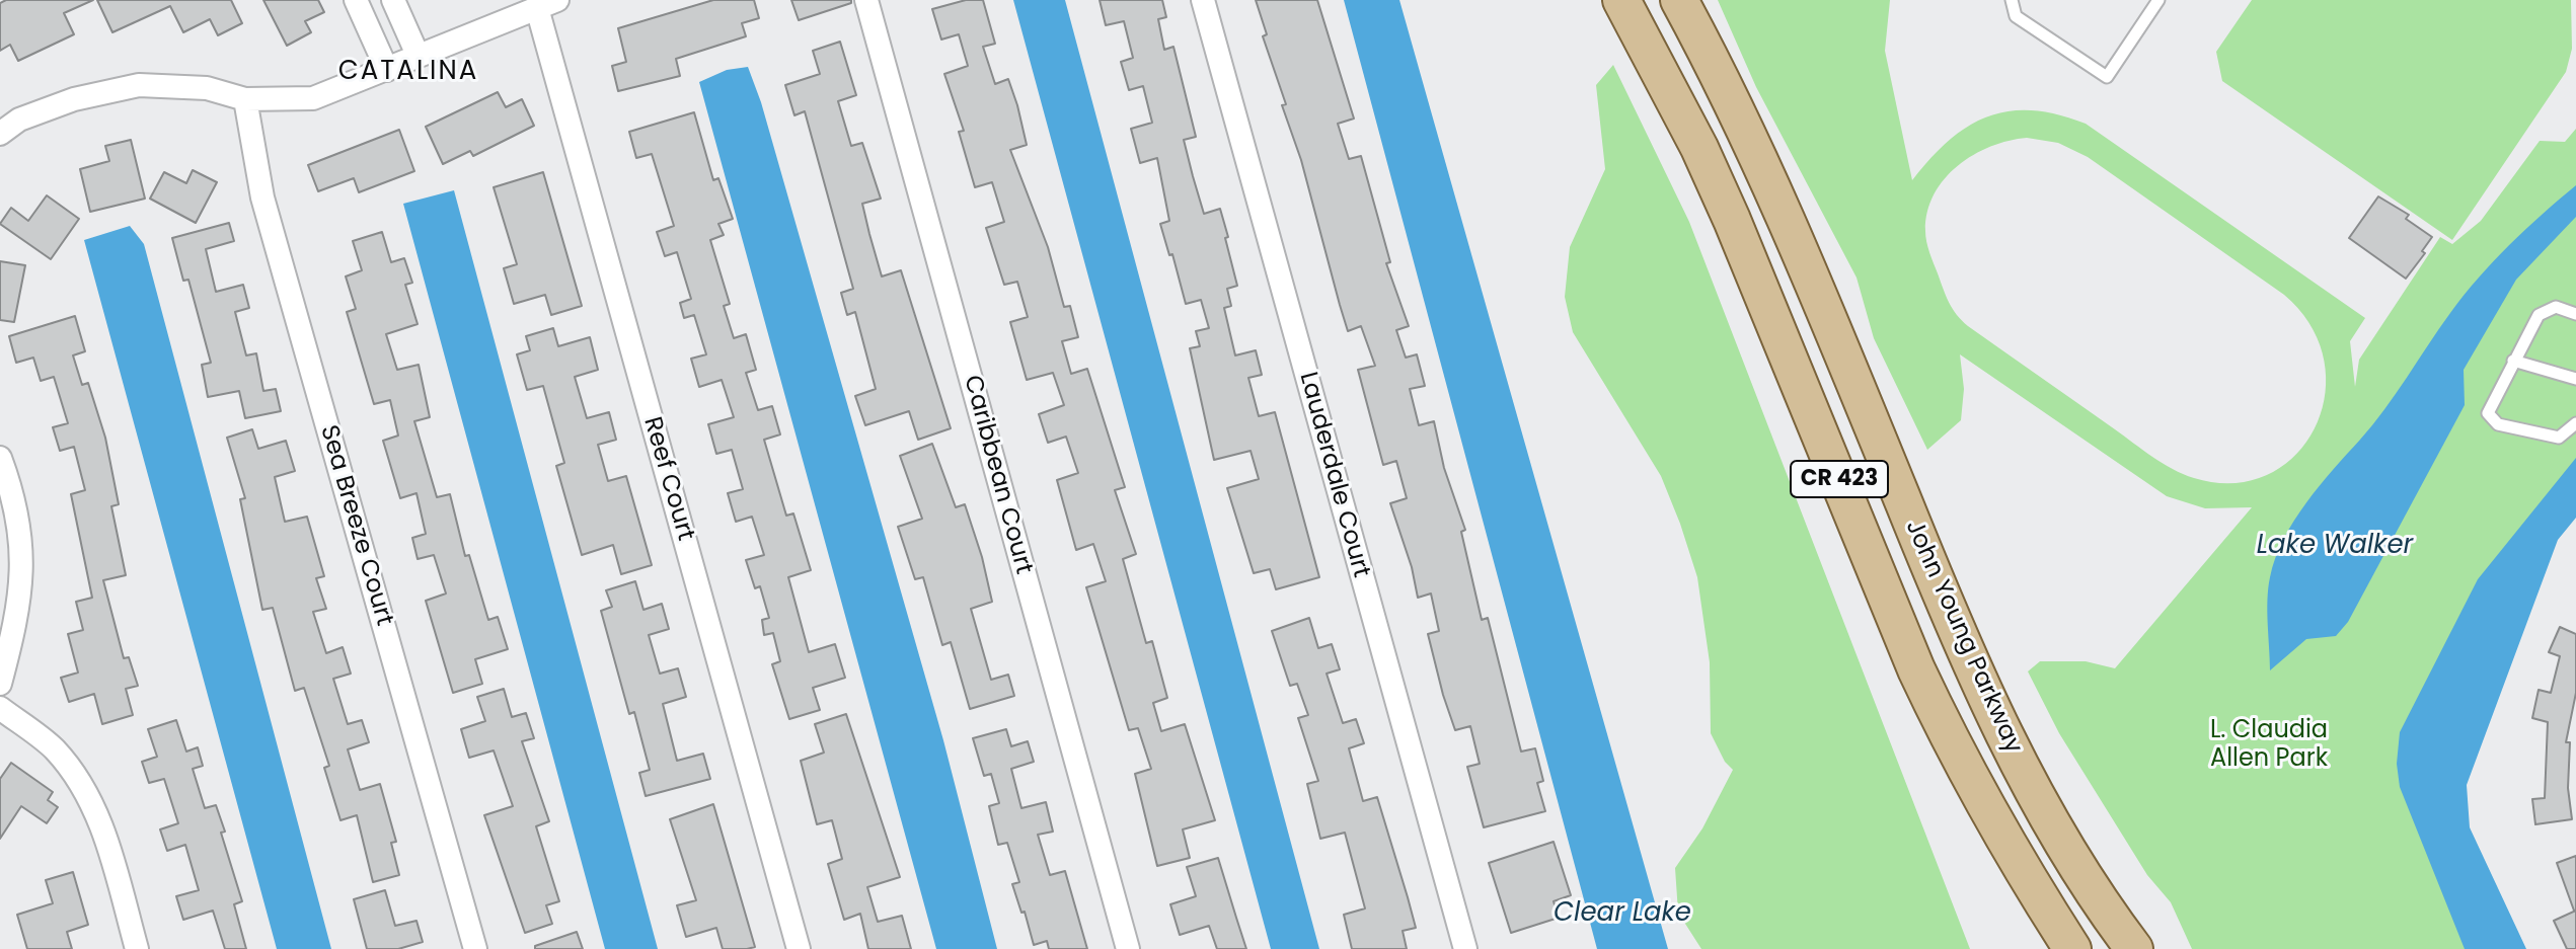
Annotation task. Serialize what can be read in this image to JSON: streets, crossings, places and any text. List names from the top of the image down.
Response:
{
  "streets": {
    "main road": ["CR 423", "John Young Parkway"],
    "street": [
      "Caribbean Court",
      "Lauderdale Court",
      "Reef Court",
      "Sea Breeze Court"
    ]
  },
  "districts": ["CATALINA"],
  "water": ["Lake Walker", "Clear Lake"],
  "parks": ["L. Claudia Allen Park"]
}
